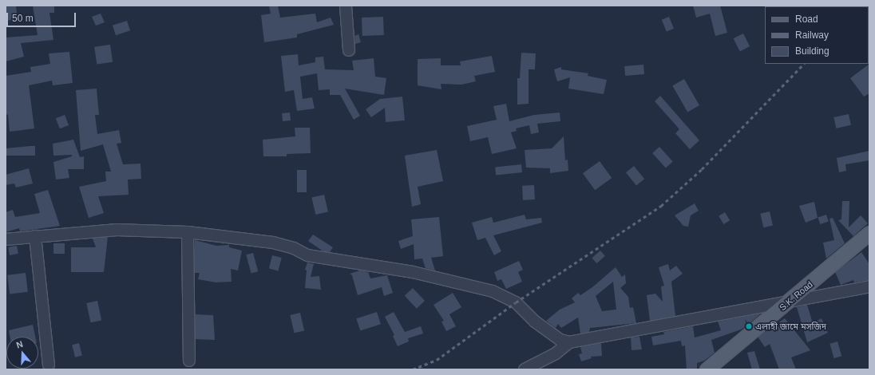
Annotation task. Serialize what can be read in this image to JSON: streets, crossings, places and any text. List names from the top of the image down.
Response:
{
  "streets": {
    "main road": ["S.K. Road"]
  },
  "places": ["এলাহী জামে মসজিদ"],
  "legend": ["Road", "Railway", "Building"],
  "scale_bar": "50 m",
  "north": "top"
}
